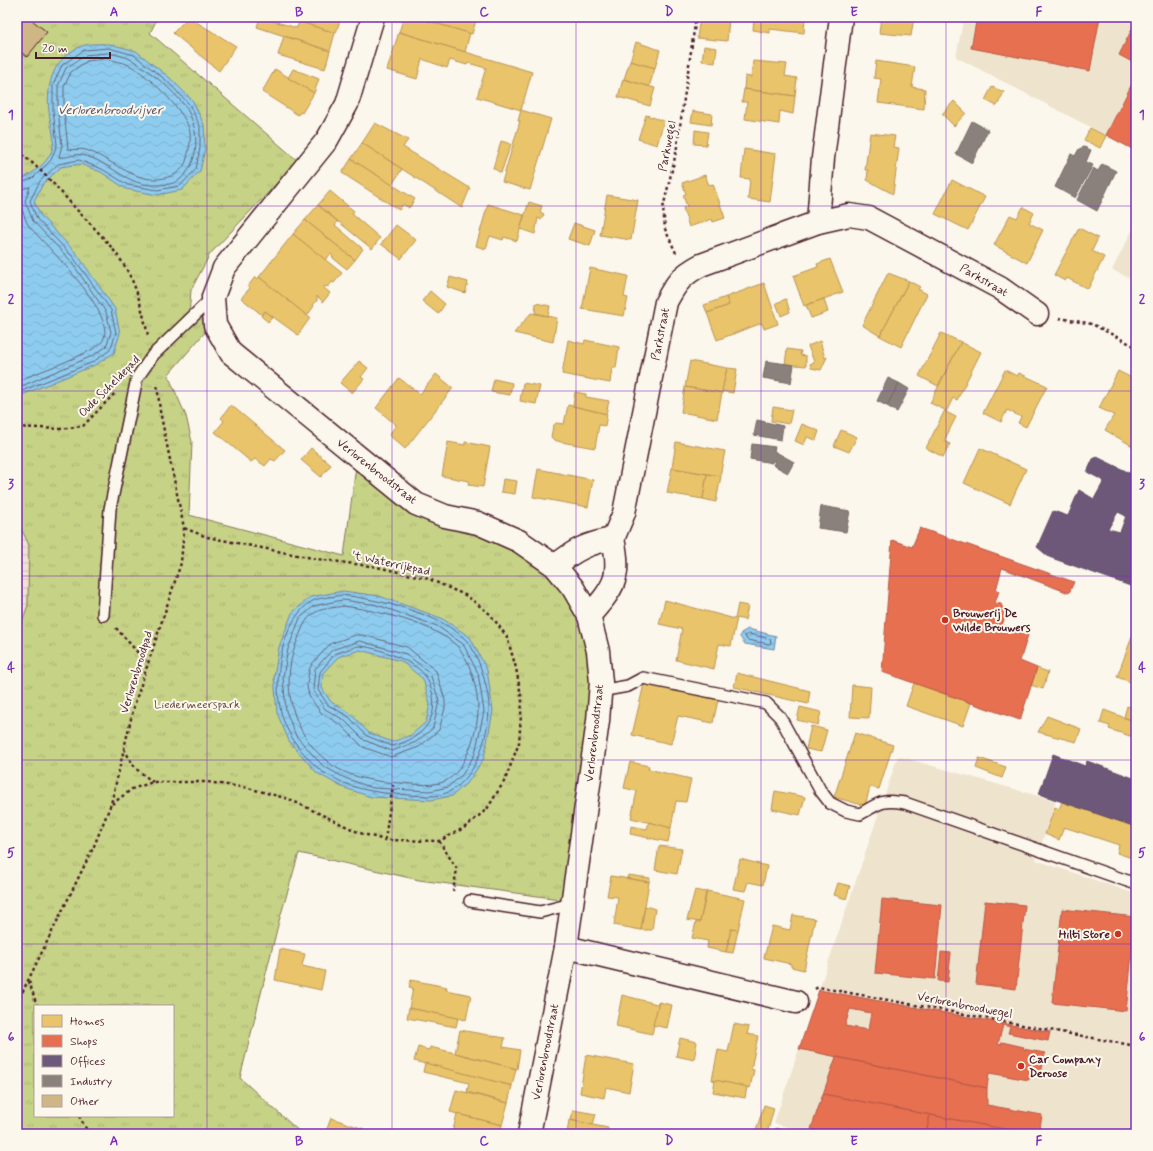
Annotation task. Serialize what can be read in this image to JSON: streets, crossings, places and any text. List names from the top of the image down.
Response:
{
  "streets": {
    "street": ["Parkstraat", "Verlorenbroodstraat"],
    "path": [
      "Parkwegel",
      "Oude Scheldepad",
      "'t Waterrijkpad",
      "Verlorenbroodpad",
      "Verlorenbroodwegel"
    ]
  },
  "crossings": [
    ["Parkwegel", "Parkstraat"],
    ["Oude Scheldepad", "Verlorenbroodpad"],
    ["'t Waterrijkpad", "Verlorenbroodpad"]
  ],
  "water": ["Verlorenbroodvijver"],
  "parks": ["Liedermeerspark"],
  "places": ["Brouwerij De Wilde Brouwers", "Hilti Store", "Car Company Deroose"],
  "legend": [
    "Homes",
    "Shops",
    "Offices",
    "Industry",
    "Other"
  ],
  "scale_bar": "20 m",
  "grid": {
    "columns": [
      "A",
      "B",
      "C",
      "D",
      "E",
      "F"
    ],
    "rows": [
      "1",
      "2",
      "3",
      "4",
      "5",
      "6"
    ]
  }
}
